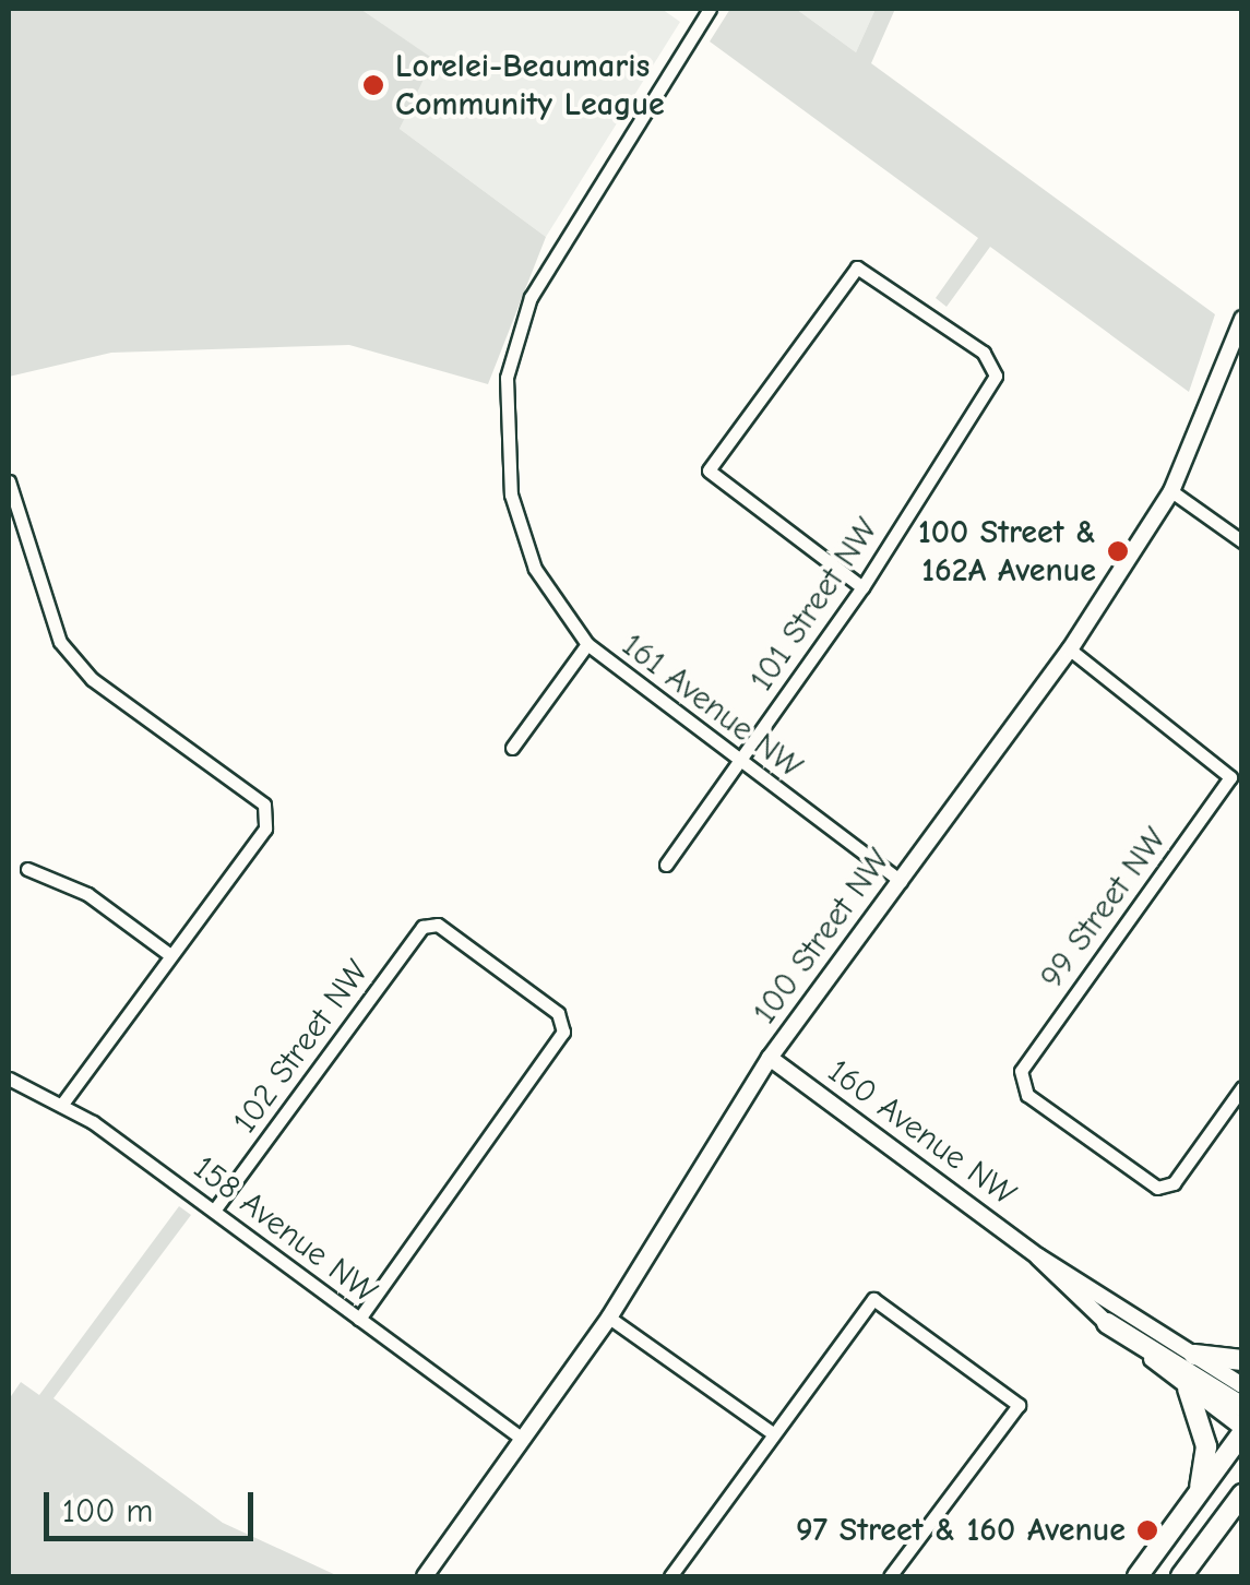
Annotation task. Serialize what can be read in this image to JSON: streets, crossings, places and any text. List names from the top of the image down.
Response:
{
  "streets": {
    "street": [
      "101 Street NW",
      "161 Avenue NW",
      "99 Street NW",
      "100 Street NW",
      "102 Street NW",
      "160 Avenue NW",
      "158 Avenue NW"
    ]
  },
  "crossings": [
    ["101 Street NW", "161 Avenue NW"],
    ["161 Avenue NW", "100 Street NW"],
    ["99 Street NW", "100 Street NW"],
    ["100 Street NW", "160 Avenue NW"],
    ["100 Street NW", "158 Avenue NW"],
    ["102 Street NW", "158 Avenue NW"]
  ],
  "places": ["Lorelei-Beaumaris Community League", "100 Street & 162A Avenue", "97 Street & 160 Avenue"],
  "scale_bar": "100 m"
}
